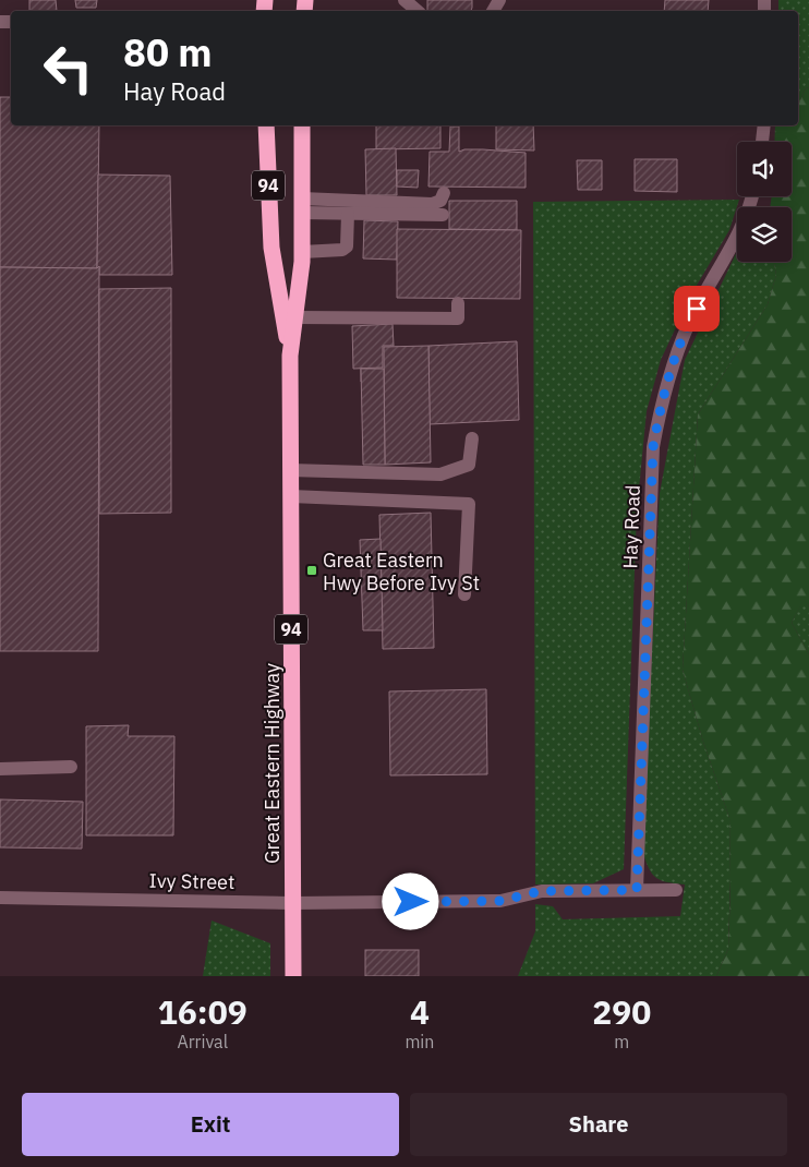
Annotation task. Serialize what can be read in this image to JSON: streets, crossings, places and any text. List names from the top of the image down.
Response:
{
  "streets": {
    "highway": ["94", "Great Eastern Highway"],
    "street": ["Hay Road", "Ivy Street"]
  },
  "crossings": [
    ["Hay Road", "Ivy Street"],
    ["Great Eastern Highway", "Ivy Street"]
  ],
  "places": {
    "transit": ["Great Eastern Hwy Before Ivy St"]
  },
  "page": {
    "turn": ["80 m", "Hay Road"],
    "eta": [
      "16:09",
      "Arrival",
      "4",
      "min",
      "290",
      "m"
    ],
    "buttons": ["Exit", "Share"]
  }
}
